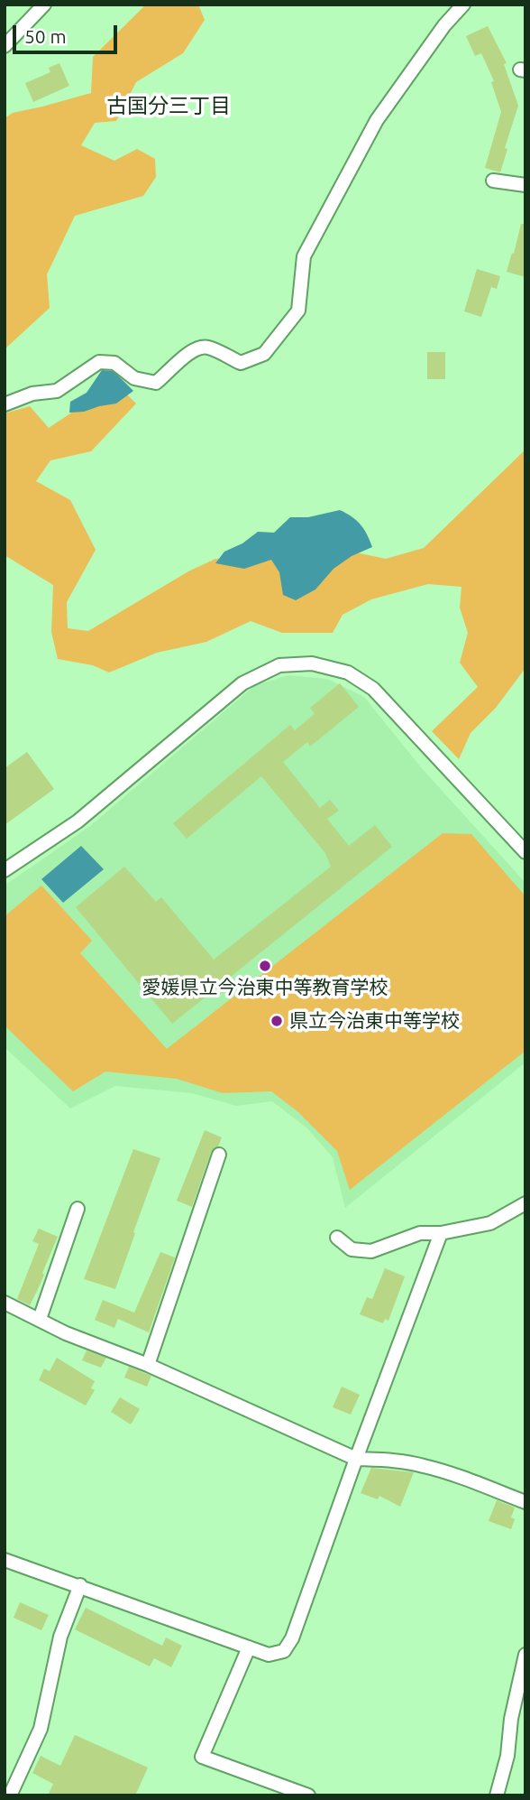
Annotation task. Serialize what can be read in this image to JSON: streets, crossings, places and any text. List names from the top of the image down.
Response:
{
  "districts": ["古国分三丁目"],
  "places": ["愛媛県立今治東中等教育学校", "県立今治東中等学校"],
  "scale_bar": "50 m"
}
